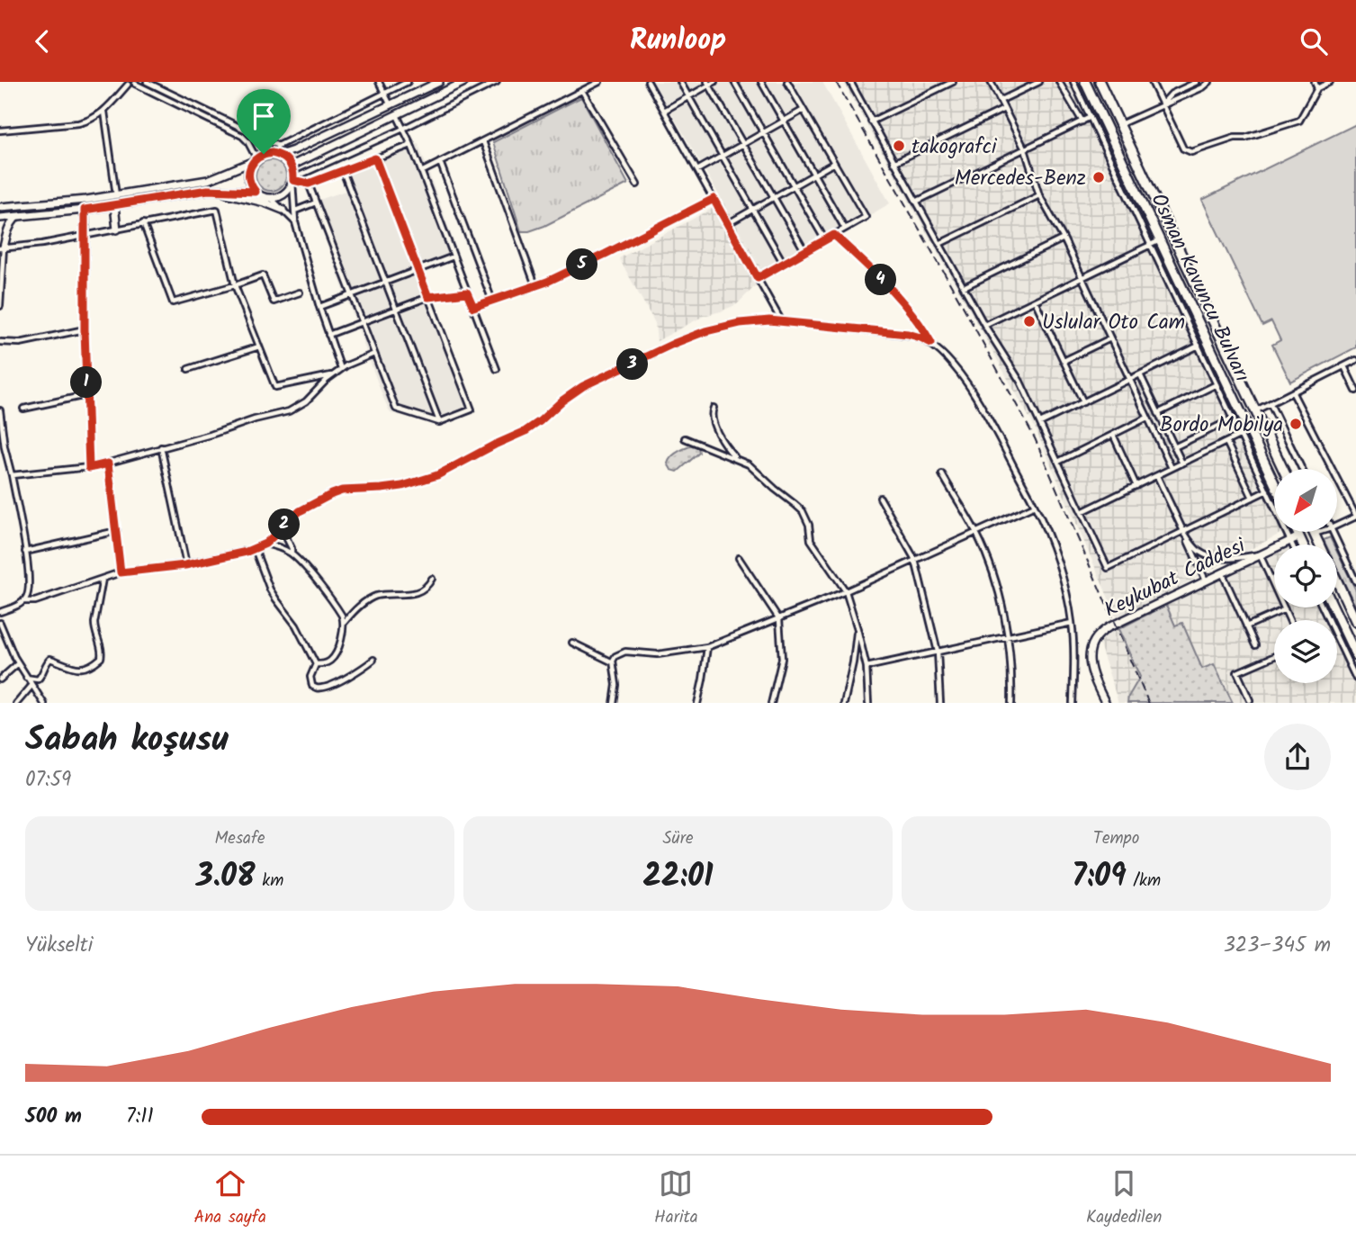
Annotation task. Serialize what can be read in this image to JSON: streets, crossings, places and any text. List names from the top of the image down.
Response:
{
  "streets": {
    "highway": ["Osman Kavuncu Bulvarı"],
    "street": ["Keykubat Caddesi"]
  },
  "places": [
    "takografci",
    "Mercedes-Benz",
    "Uslular Oto Cam",
    "Bordo Mobilya"
  ],
  "north": "bottom left",
  "page": {
    "header": "Runloop",
    "pins": [
      "5",
      "4",
      "3",
      "1",
      "2"
    ],
    "heading": ["Sabah koşusu", "07:59"],
    "stats": [
      ["Mesafe", "3.08 km"],
      ["Süre", "22:01"],
      ["Tempo", "7:09 /km"]
    ],
    "chart": ["Yükselti", "323–345 m"],
    "list": [
      {
        "name": "500 m",
        "note": "7:11"
      }
    ],
    "tabs": ["Ana sayfa", "Harita", "Kaydedilen"]
  }
}
